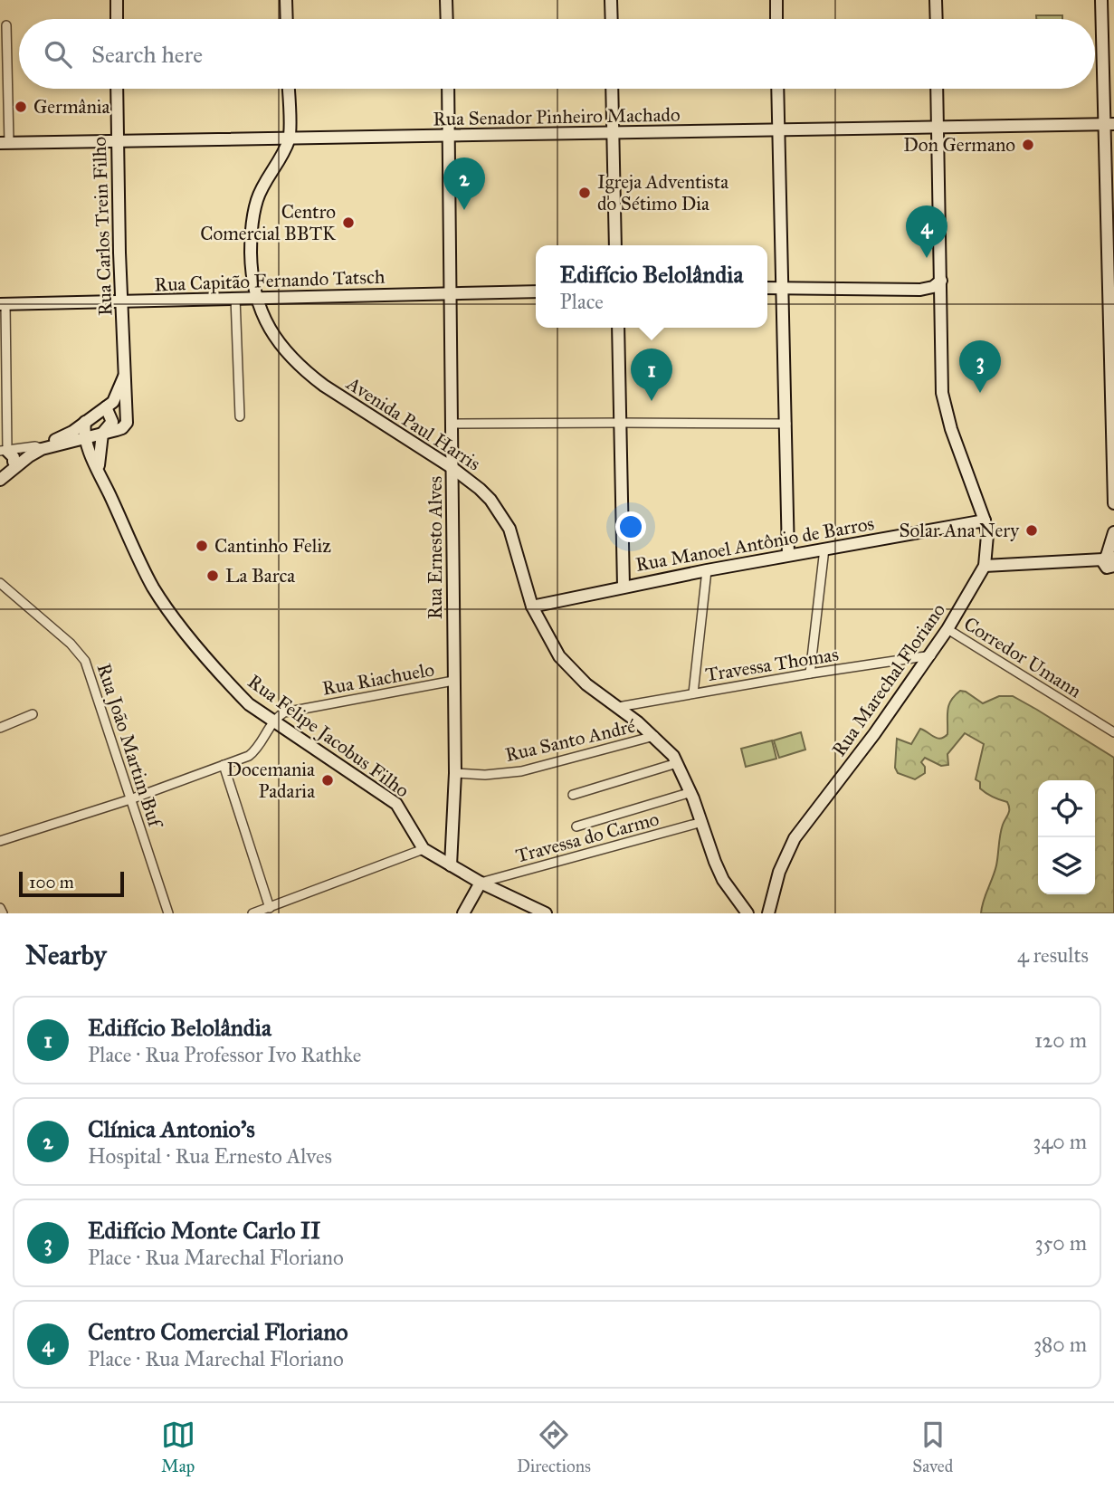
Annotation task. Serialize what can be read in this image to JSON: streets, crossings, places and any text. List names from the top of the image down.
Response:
{
  "streets": {
    "main road": [
      "Rua Senador Pinheiro Machado",
      "Rua Carlos Trein Filho",
      "Rua Capitão Fernando Tatsch",
      "Avenida Paul Harris",
      "Rua Manoel Antônio de Barros",
      "Rua Ernesto Alves",
      "Rua Marechal Floriano",
      "Rua Felipe Jacobus Filho"
    ],
    "street": [
      "Corredor Umann",
      "Travessa Thomas",
      "Rua Riachuelo",
      "Rua Santo André",
      "Rua João Martim Buf",
      "Travessa do Carmo"
    ]
  },
  "crossings": [
    ["Rua Senador Pinheiro Machado", "Rua Carlos Trein Filho"],
    ["Rua Senador Pinheiro Machado", "Avenida Paul Harris"],
    ["Rua Senador Pinheiro Machado", "Rua Ernesto Alves"],
    ["Rua Senador Pinheiro Machado", "Rua Marechal Floriano"],
    ["Rua Carlos Trein Filho", "Rua Capitão Fernando Tatsch"],
    ["Rua Capitão Fernando Tatsch", "Avenida Paul Harris"],
    ["Rua Capitão Fernando Tatsch", "Rua Ernesto Alves"],
    ["Avenida Paul Harris", "Rua Manoel Antônio de Barros"],
    ["Avenida Paul Harris", "Rua Ernesto Alves"],
    ["Avenida Paul Harris", "Travessa Thomas"],
    ["Avenida Paul Harris", "Rua Santo André"],
    ["Avenida Paul Harris", "Travessa do Carmo"],
    ["Rua Manoel Antônio de Barros", "Rua Marechal Floriano"],
    ["Rua Ernesto Alves", "Rua Riachuelo"],
    ["Rua Ernesto Alves", "Rua Felipe Jacobus Filho"],
    ["Rua Ernesto Alves", "Rua Santo André"],
    ["Corredor Umann", "Rua Marechal Floriano"],
    ["Travessa Thomas", "Rua Marechal Floriano"],
    ["Rua Riachuelo", "Rua Felipe Jacobus Filho"],
    ["Rua Felipe Jacobus Filho", "Travessa do Carmo"]
  ],
  "places": [
    "Germânia",
    "Don Germano",
    "Igreja Adventista do Sétimo Dia",
    "Centro Comercial BBTK",
    "Solar Ana Nery",
    "Cantinho Feliz",
    "La Barca",
    "Docemania Padaria"
  ],
  "scale_bar": "100 m",
  "page": {
    "search": "Search here",
    "pins": [
      "2",
      "4",
      "3",
      "1"
    ],
    "popup": ["Edifício Belolândia", "Place"],
    "scale": "100 m",
    "heading": ["Nearby", "4 results"],
    "list": [
      {
        "mark": "1",
        "name": "Edifício Belolândia",
        "note": "Place · Rua Professor Ivo Rathke",
        "value": "120 m"
      },
      {
        "mark": "2",
        "name": "Clínica Antonio's",
        "note": "Hospital · Rua Ernesto Alves",
        "value": "340 m"
      },
      {
        "mark": "3",
        "name": "Edifício Monte Carlo II",
        "note": "Place · Rua Marechal Floriano",
        "value": "350 m"
      },
      {
        "mark": "4",
        "name": "Centro Comercial Floriano",
        "note": "Place · Rua Marechal Floriano",
        "value": "380 m"
      }
    ],
    "nav": ["Map", "Directions", "Saved"]
  }
}
